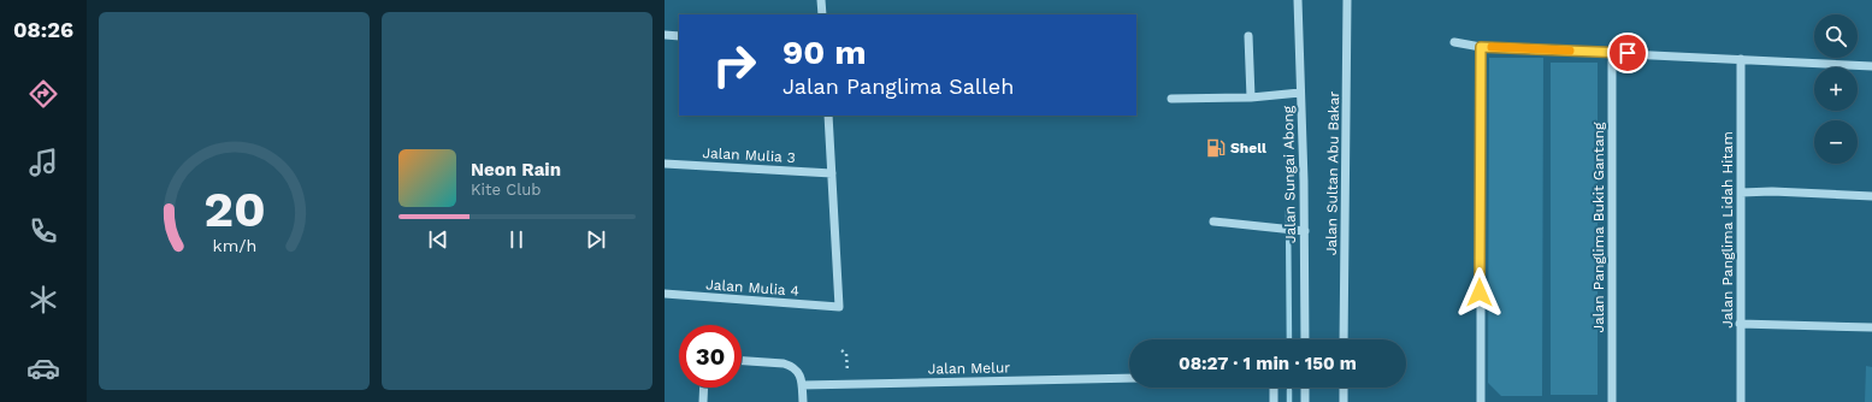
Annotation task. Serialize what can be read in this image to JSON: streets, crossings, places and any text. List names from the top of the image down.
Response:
{
  "streets": {
    "street": [
      "Jalan Mulia 3",
      "Jalan Sultan Abu Bakar",
      "Jalan Sungai Abong",
      "Jalan Panglima Bukit Gantang",
      "Jalan Panglima Lidah Hitam",
      "Jalan Mulia 4",
      "Jalan Melur"
    ]
  },
  "crossings": [
    ["Jalan Mulia 3", "Jalan Mulia 4"]
  ],
  "places": {
    "fuel station": ["Shell"]
  },
  "page": {
    "tabs": "08:26",
    "map_buttons": ["+", "−"],
    "turn": ["90 m", "Jalan Panglima Salleh"],
    "song": ["Neon Rain", "Kite Club"],
    "limit": "30",
    "trip": "08:27 · 1 min · 150 m",
    "gauge": ["20", "km/h"]
  }
}
